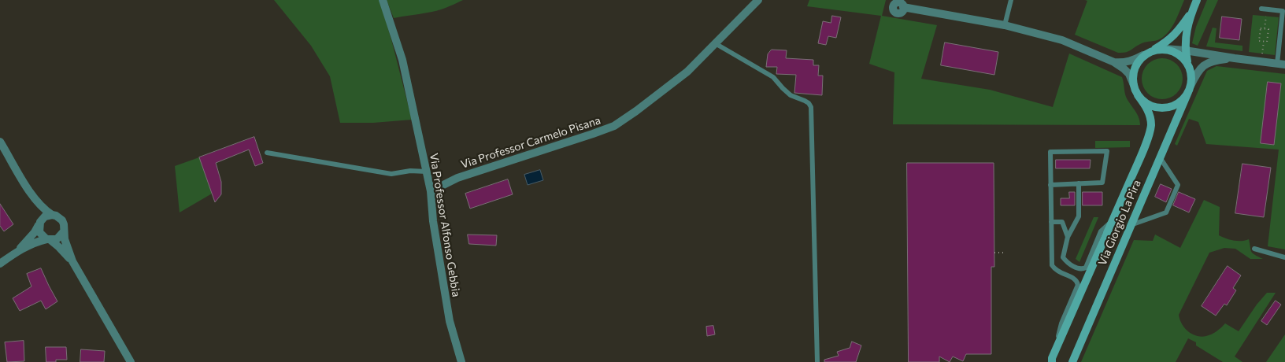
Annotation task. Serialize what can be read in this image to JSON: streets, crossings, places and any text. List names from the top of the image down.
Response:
{
  "streets": {
    "main road": ["Via Giorgio La Pira"],
    "street": ["Via Professor Carmelo Pisana", "Via Professor Alfonso Gebbia"]
  },
  "crossings": [
    ["Via Professor Carmelo Pisana", "Via Professor Alfonso Gebbia"]
  ]
}
